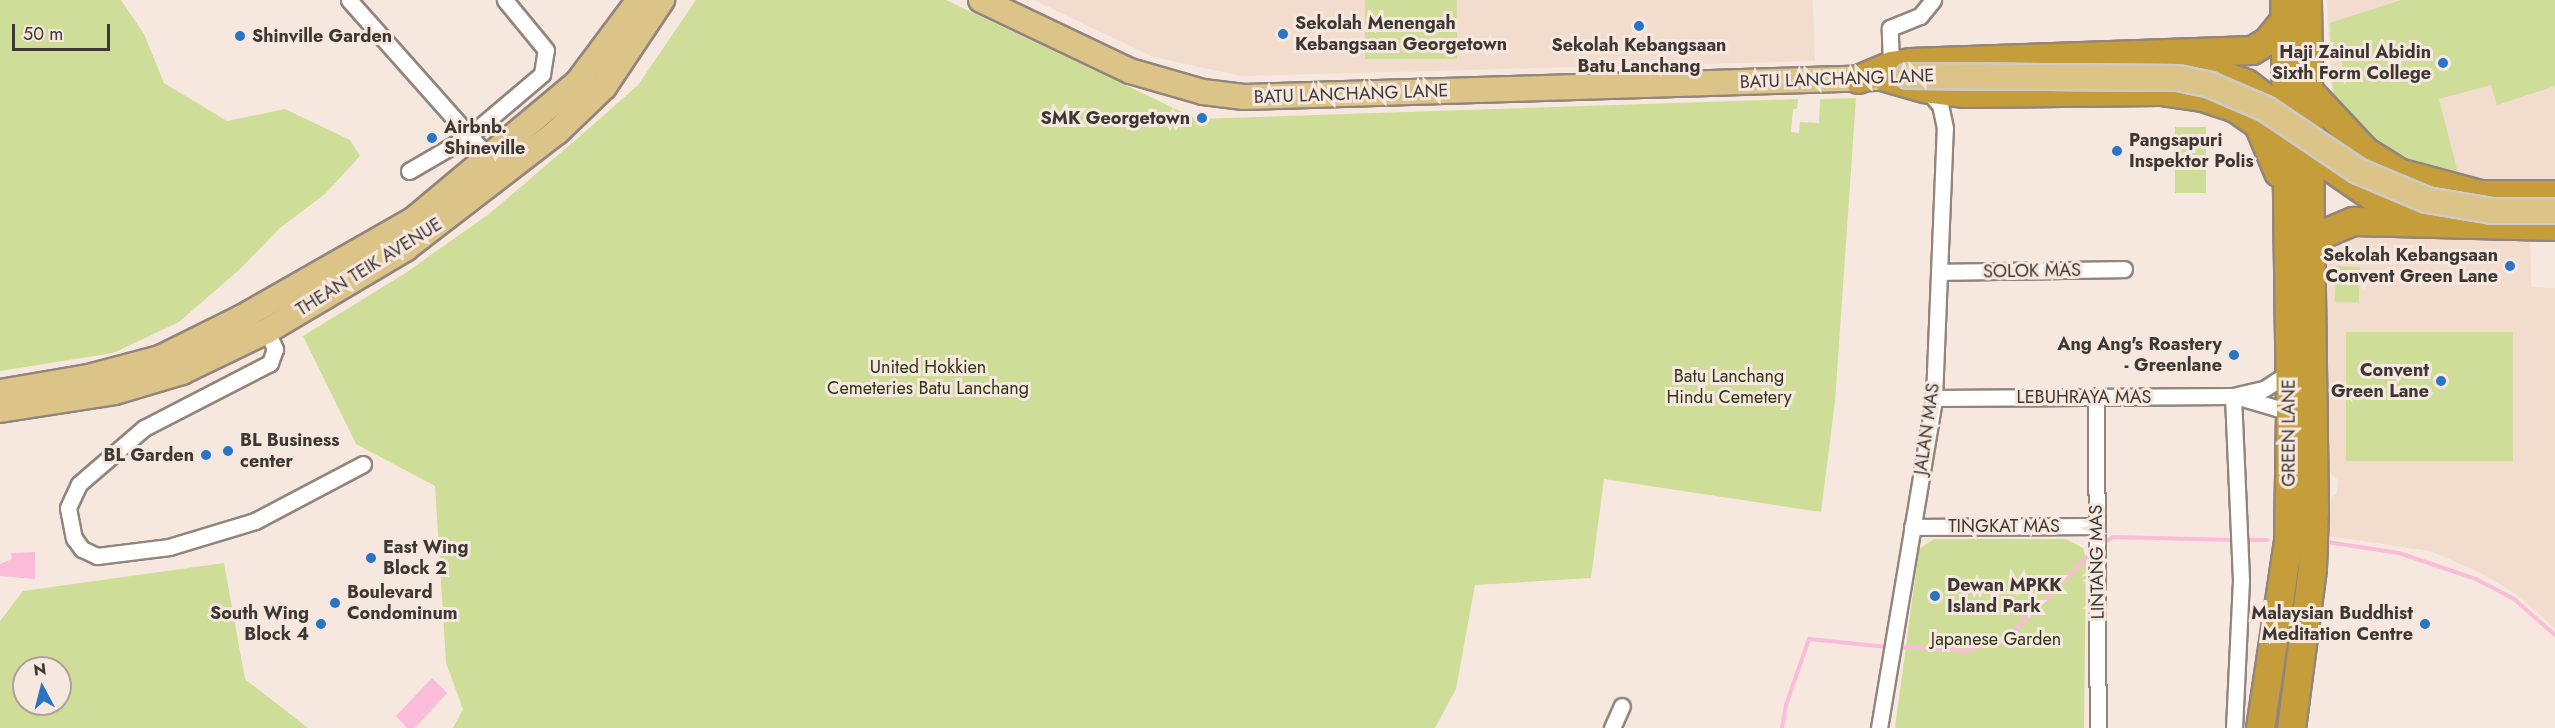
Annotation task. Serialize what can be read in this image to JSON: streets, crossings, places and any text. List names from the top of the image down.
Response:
{
  "streets": {
    "highway": ["GREEN LANE"],
    "main road": ["BATU LANCHANG LANE", "THEAN TEIK AVENUE"],
    "street": [
      "SOLOK MAS",
      "LEBUHRAYA MAS",
      "JALAN MAS",
      "TINGKAT MAS",
      "LINTANG MAS"
    ]
  },
  "crossings": [
    ["BATU LANCHANG LANE", "JALAN MAS"],
    ["BATU LANCHANG LANE", "GREEN LANE"],
    ["SOLOK MAS", "JALAN MAS"],
    ["LEBUHRAYA MAS", "JALAN MAS"],
    ["LEBUHRAYA MAS", "GREEN LANE"],
    ["LEBUHRAYA MAS", "LINTANG MAS"],
    ["JALAN MAS", "TINGKAT MAS"],
    ["TINGKAT MAS", "LINTANG MAS"]
  ],
  "parks": ["United Hokkien Cemeteries Batu Lanchang", "Batu Lanchang Hindu Cemetery", "Japanese Garden"],
  "places": [
    "Sekolah Kebangsaan Batu Lanchang",
    "Sekolah Menengah Kebangsaan Georgetown",
    "Shinville Garden",
    "Haji Zainul Abidin Sixth Form College",
    "SMK Georgetown",
    "Airbnb. Shineville",
    "Pangsapuri Inspektor Polis",
    "Sekolah Kebangsaan Convent Green Lane",
    "Ang Ang's Roastery - Greenlane",
    "Convent Green Lane",
    "BL Business center",
    "BL Garden",
    "East Wing Block 2",
    "Dewan MPKK Island Park",
    "Boulevard Condominum",
    "South Wing Block 4",
    "Malaysian Buddhist Meditation Centre"
  ],
  "scale_bar": "50 m",
  "north": "top"
}
